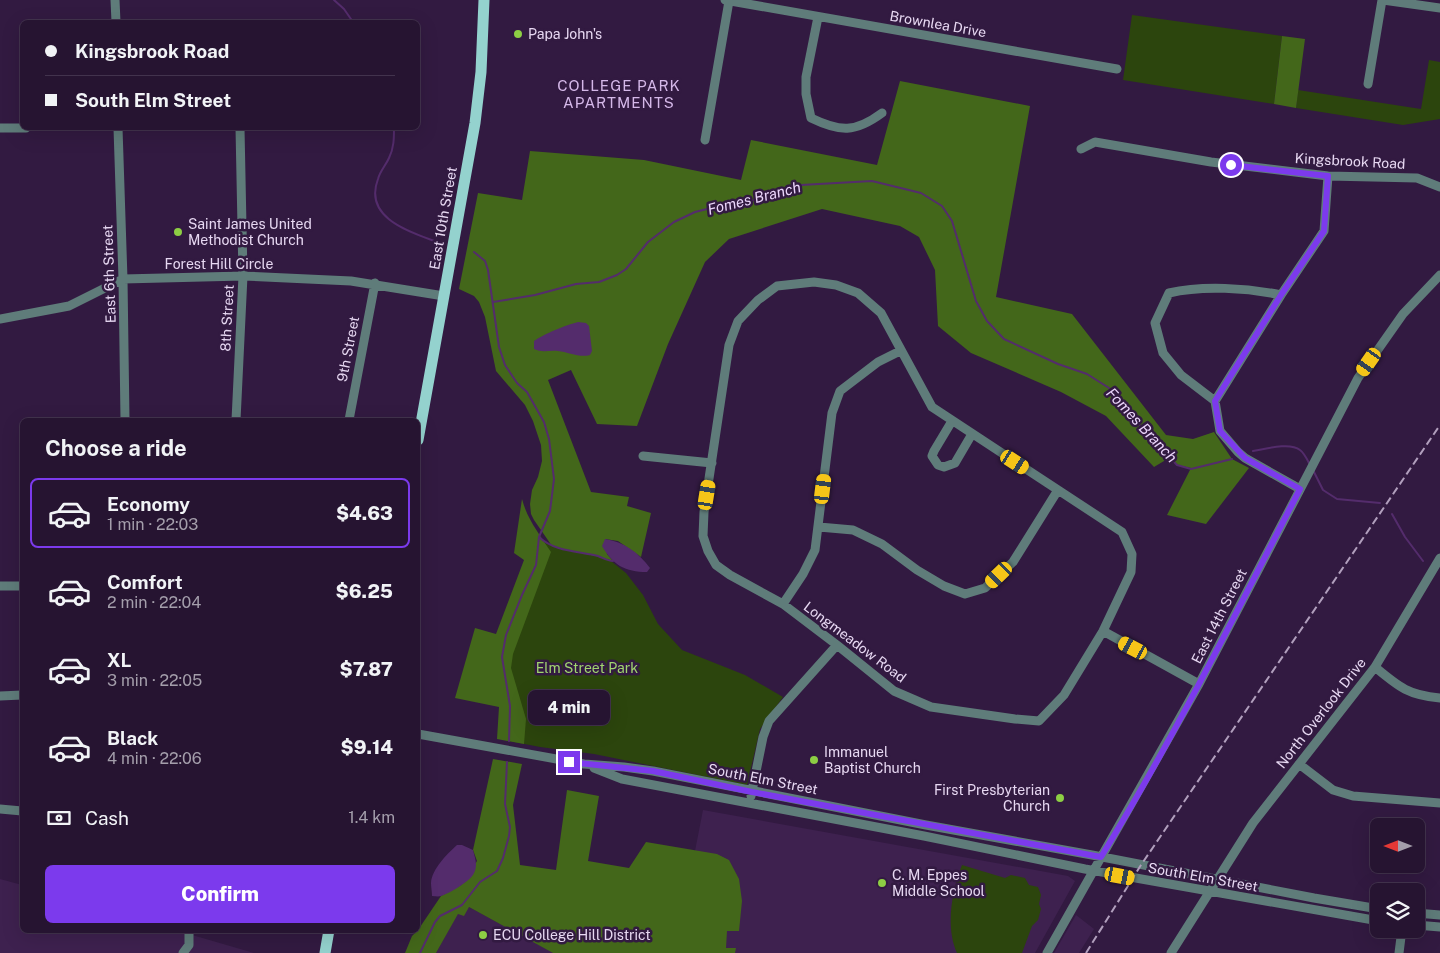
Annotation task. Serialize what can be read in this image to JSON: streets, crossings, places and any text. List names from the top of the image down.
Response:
{
  "streets": {
    "main road": ["East 10th Street"],
    "street": [
      "Brownlea Drive",
      "Kingsbrook Road",
      "Forest Hill Circle",
      "East 6th Street",
      "8th Street",
      "9th Street",
      "East 14th Street",
      "Longmeadow Road",
      "North Overlook Drive",
      "South Elm Street"
    ]
  },
  "crossings": [
    ["East 10th Street", "Forest Hill Circle"],
    ["Forest Hill Circle", "East 6th Street"],
    ["Forest Hill Circle", "8th Street"],
    ["Forest Hill Circle", "9th Street"],
    ["East 14th Street", "South Elm Street"],
    ["North Overlook Drive", "South Elm Street"]
  ],
  "districts": ["COLLEGE PARK APARTMENTS"],
  "water": ["Fomes Branch"],
  "parks": ["Elm Street Park"],
  "places": [
    "Papa John's",
    "Saint James United Methodist Church",
    "Immanuel Baptist Church",
    "First Presbyterian Church",
    "C. M. Eppes Middle School",
    "ECU College Hill District"
  ],
  "north": "left",
  "page": {
    "banner": ["Kingsbrook Road", "South Elm Street"],
    "heading": "Choose a ride",
    "list": [
      {
        "name": "Economy",
        "note": "1 min · 22:03",
        "value": "$4.63"
      },
      {
        "name": "Comfort",
        "note": "2 min · 22:04",
        "value": "$6.25"
      },
      {
        "name": "XL",
        "note": "3 min · 22:05",
        "value": "$7.87"
      },
      {
        "name": "Black",
        "note": "4 min · 22:06",
        "value": "$9.14"
      }
    ],
    "bubble": "4 min",
    "pay": ["Cash", "1.4 km"],
    "buttons": "Confirm"
  }
}
